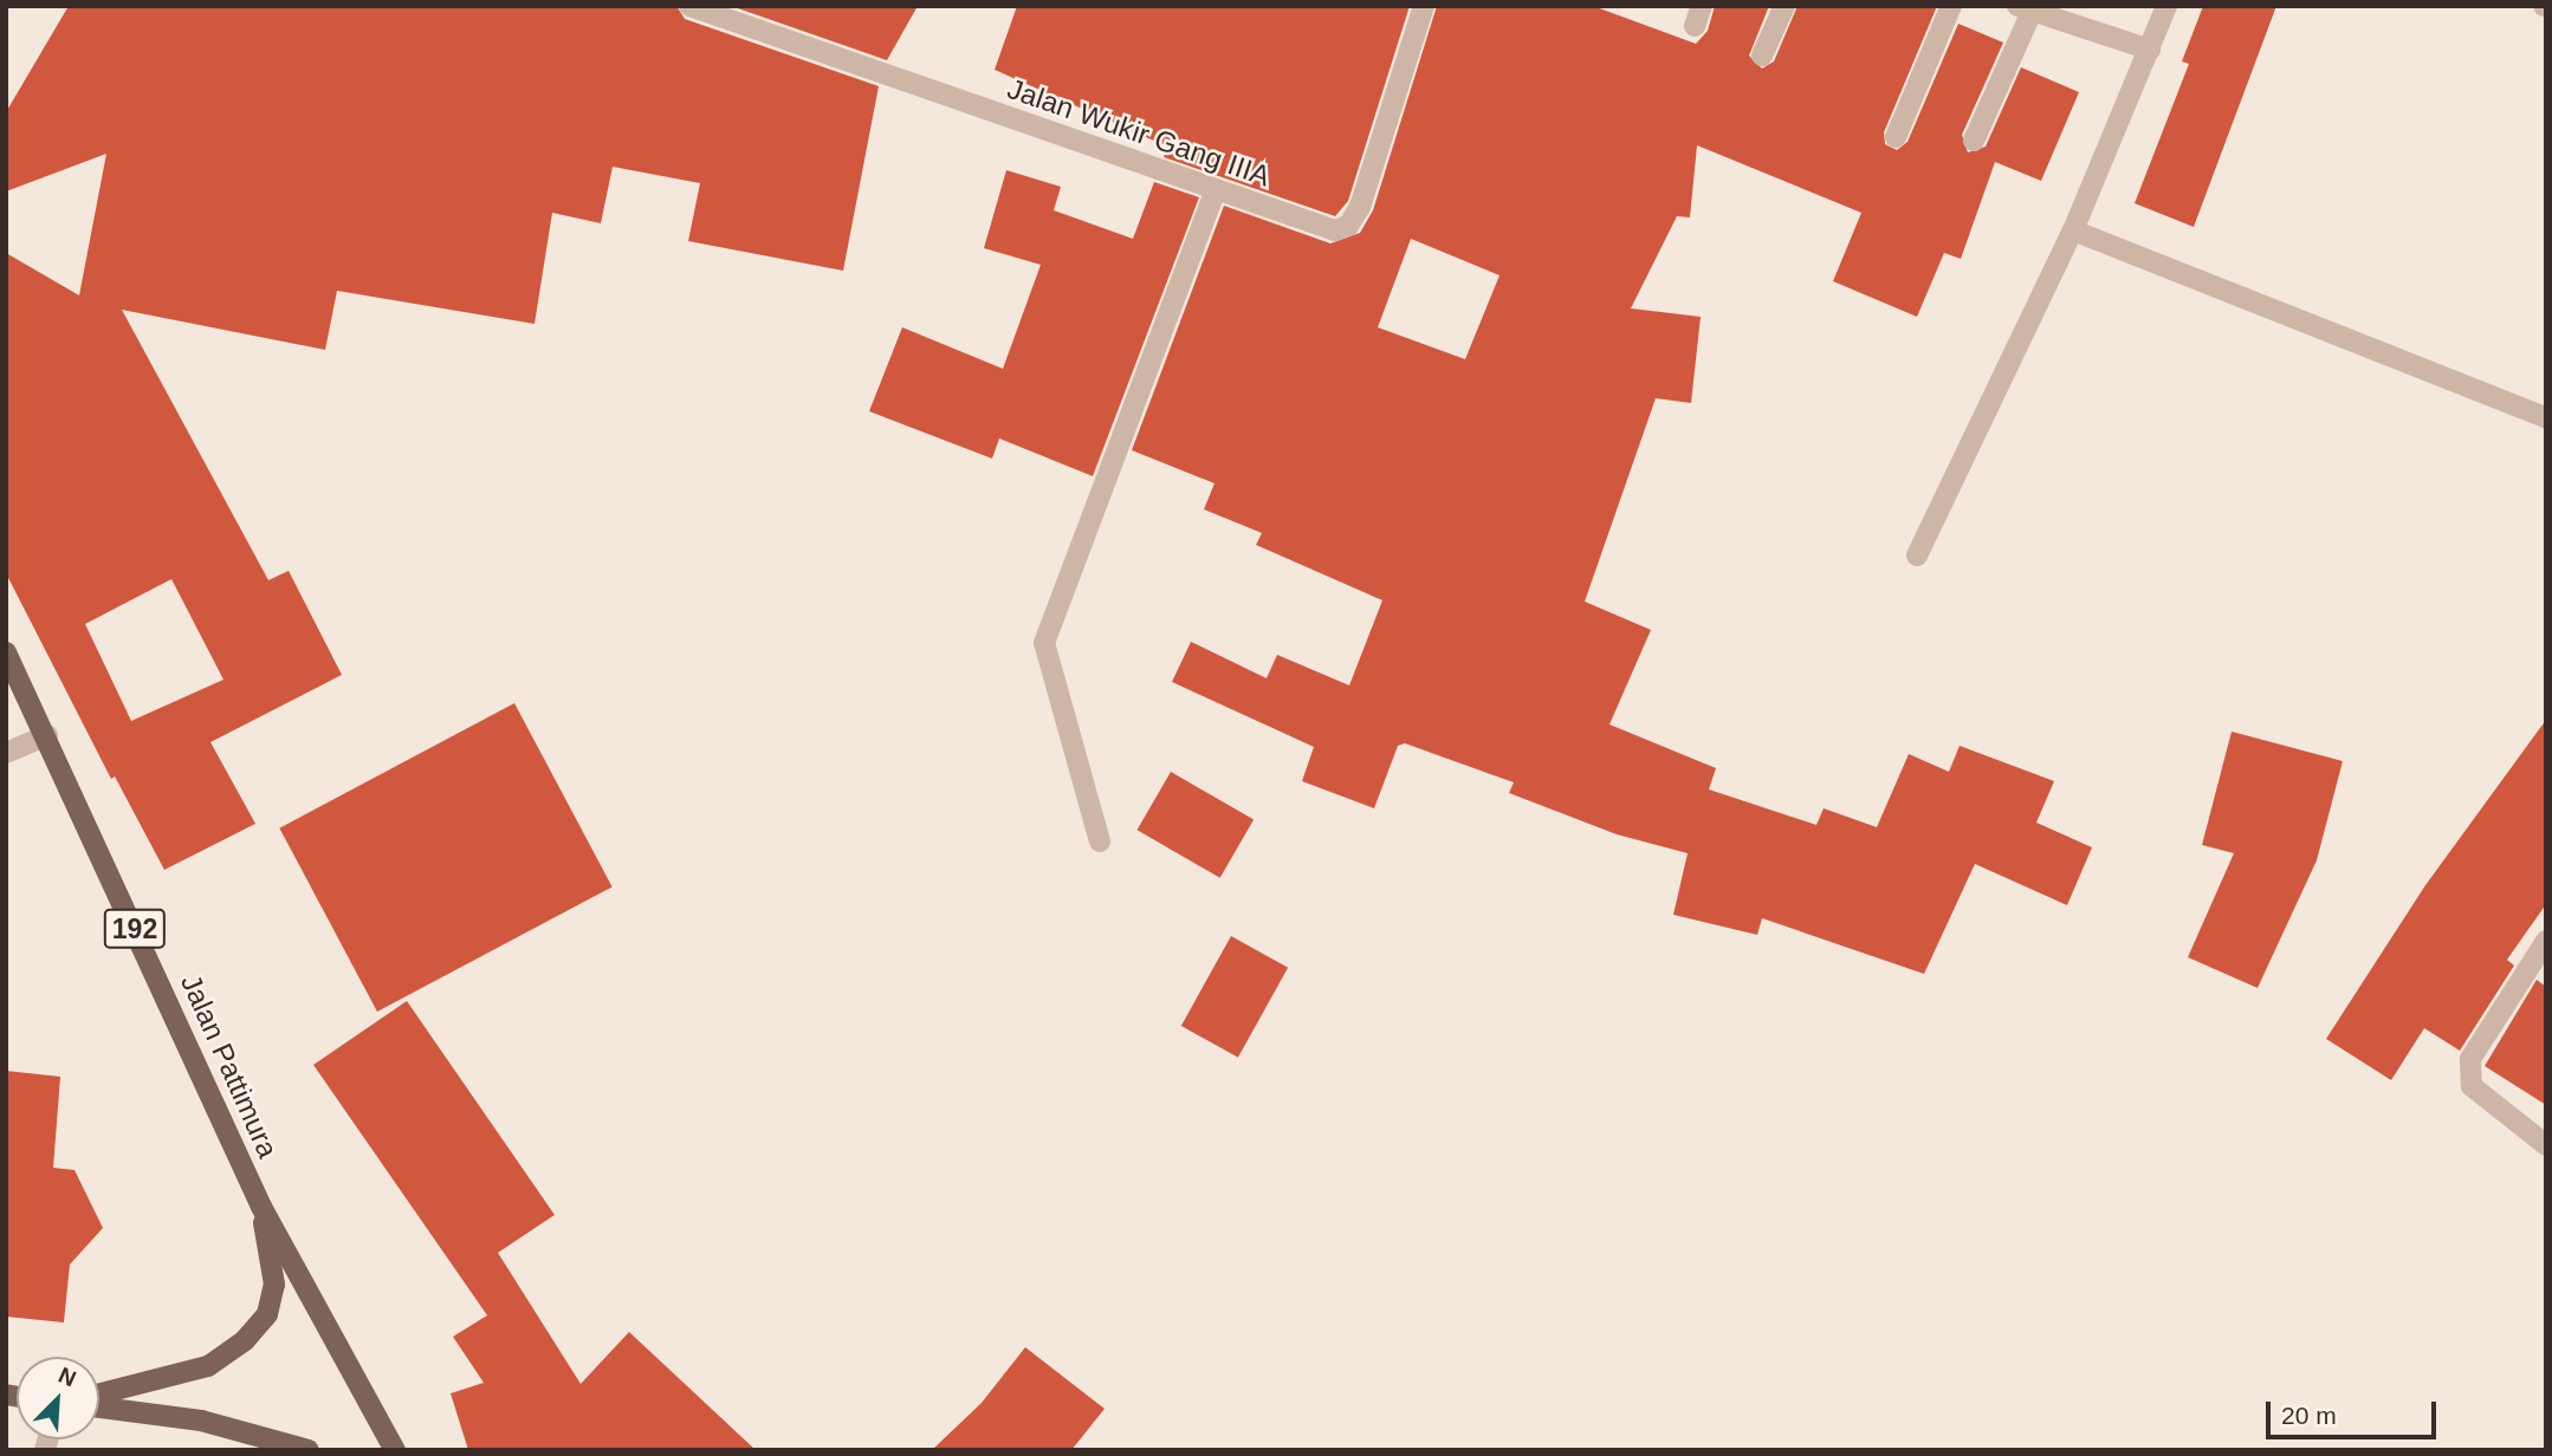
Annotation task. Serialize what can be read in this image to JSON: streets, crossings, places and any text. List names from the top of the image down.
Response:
{
  "streets": {
    "main road": ["192", "Jalan Pattimura"],
    "street": ["Jalan Wukir Gang IIIA"]
  },
  "scale_bar": "20 m",
  "north": "top right"
}
